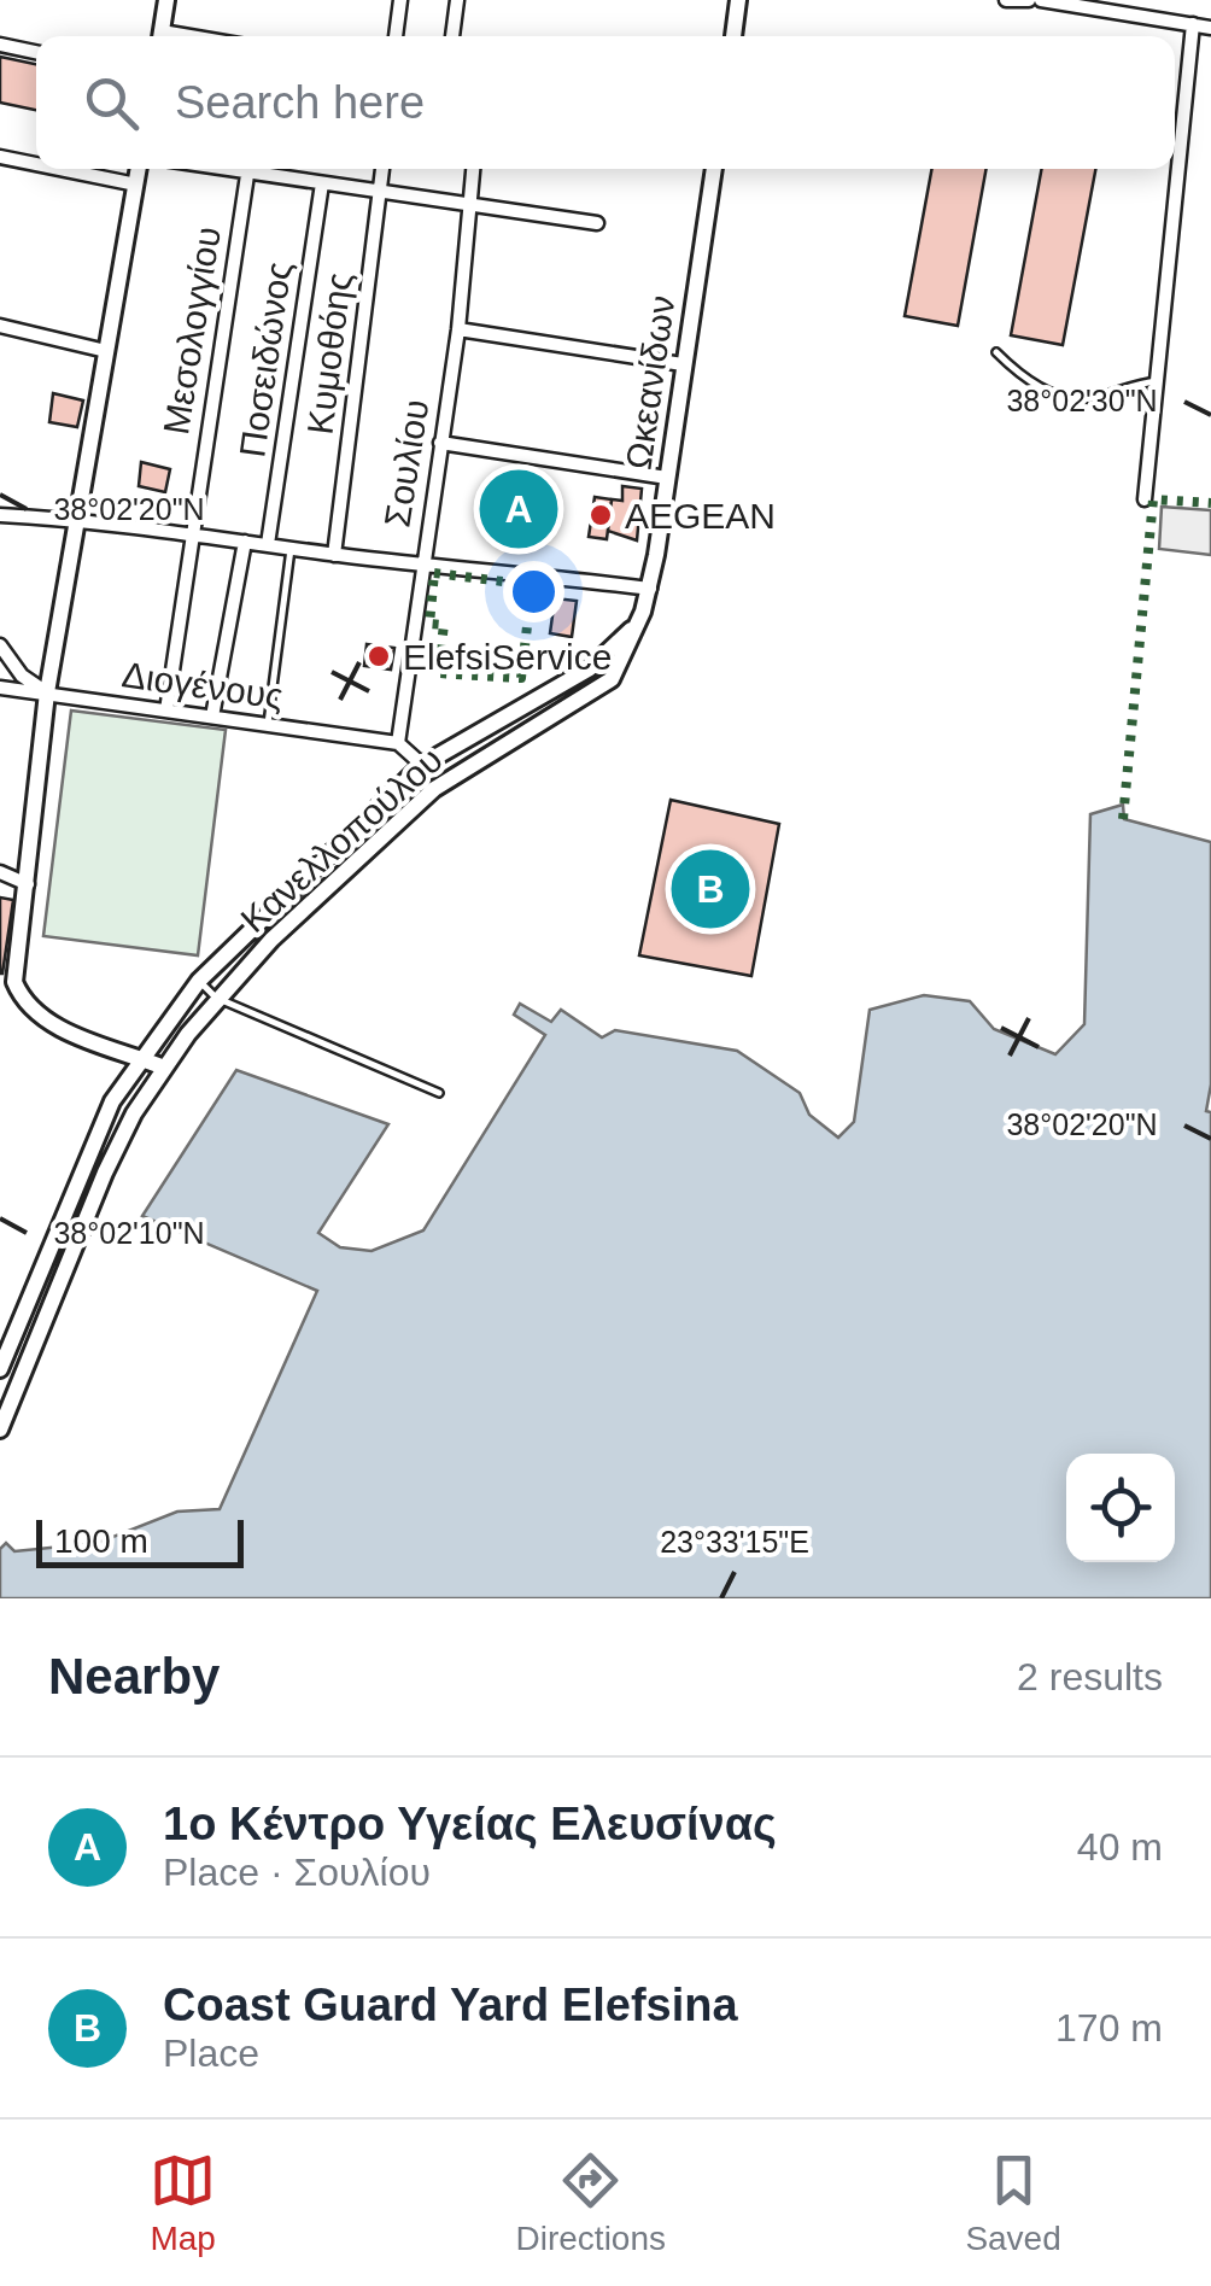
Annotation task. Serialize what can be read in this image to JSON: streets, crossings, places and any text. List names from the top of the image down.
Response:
{
  "streets": {
    "street": [
      "Μεσολογγίου",
      "Κυμοθόης",
      "Ποσειδώνος",
      "Ωκεανίδων",
      "Σουλίου",
      "Διογένους",
      "Κανελλοπούλου"
    ]
  },
  "crossings": [
    ["Μεσολογγίου", "Διογένους"],
    ["Ωκεανίδων", "Κανελλοπούλου"],
    ["Σουλίου", "Διογένους"]
  ],
  "places": ["AEGEAN", "ElefsiService"],
  "scale_bar": "100 m",
  "page": {
    "search": "Search here",
    "pins": ["A", "B"],
    "scale": "100 m",
    "heading": ["Nearby", "2 results"],
    "list": [
      {
        "mark": "A",
        "name": "1ο Κέντρο Υγείας Ελευσίνας",
        "note": "Place · Σουλίου",
        "value": "40 m"
      },
      {
        "mark": "B",
        "name": "Coast Guard Yard Elefsina",
        "note": "Place",
        "value": "170 m"
      }
    ],
    "nav": ["Map", "Directions", "Saved"]
  },
  "coordinates": [
    "38°02'30\"N",
    "38°02'20\"N",
    "38°02'10\"N",
    "23°33'15\"E"
  ]
}
